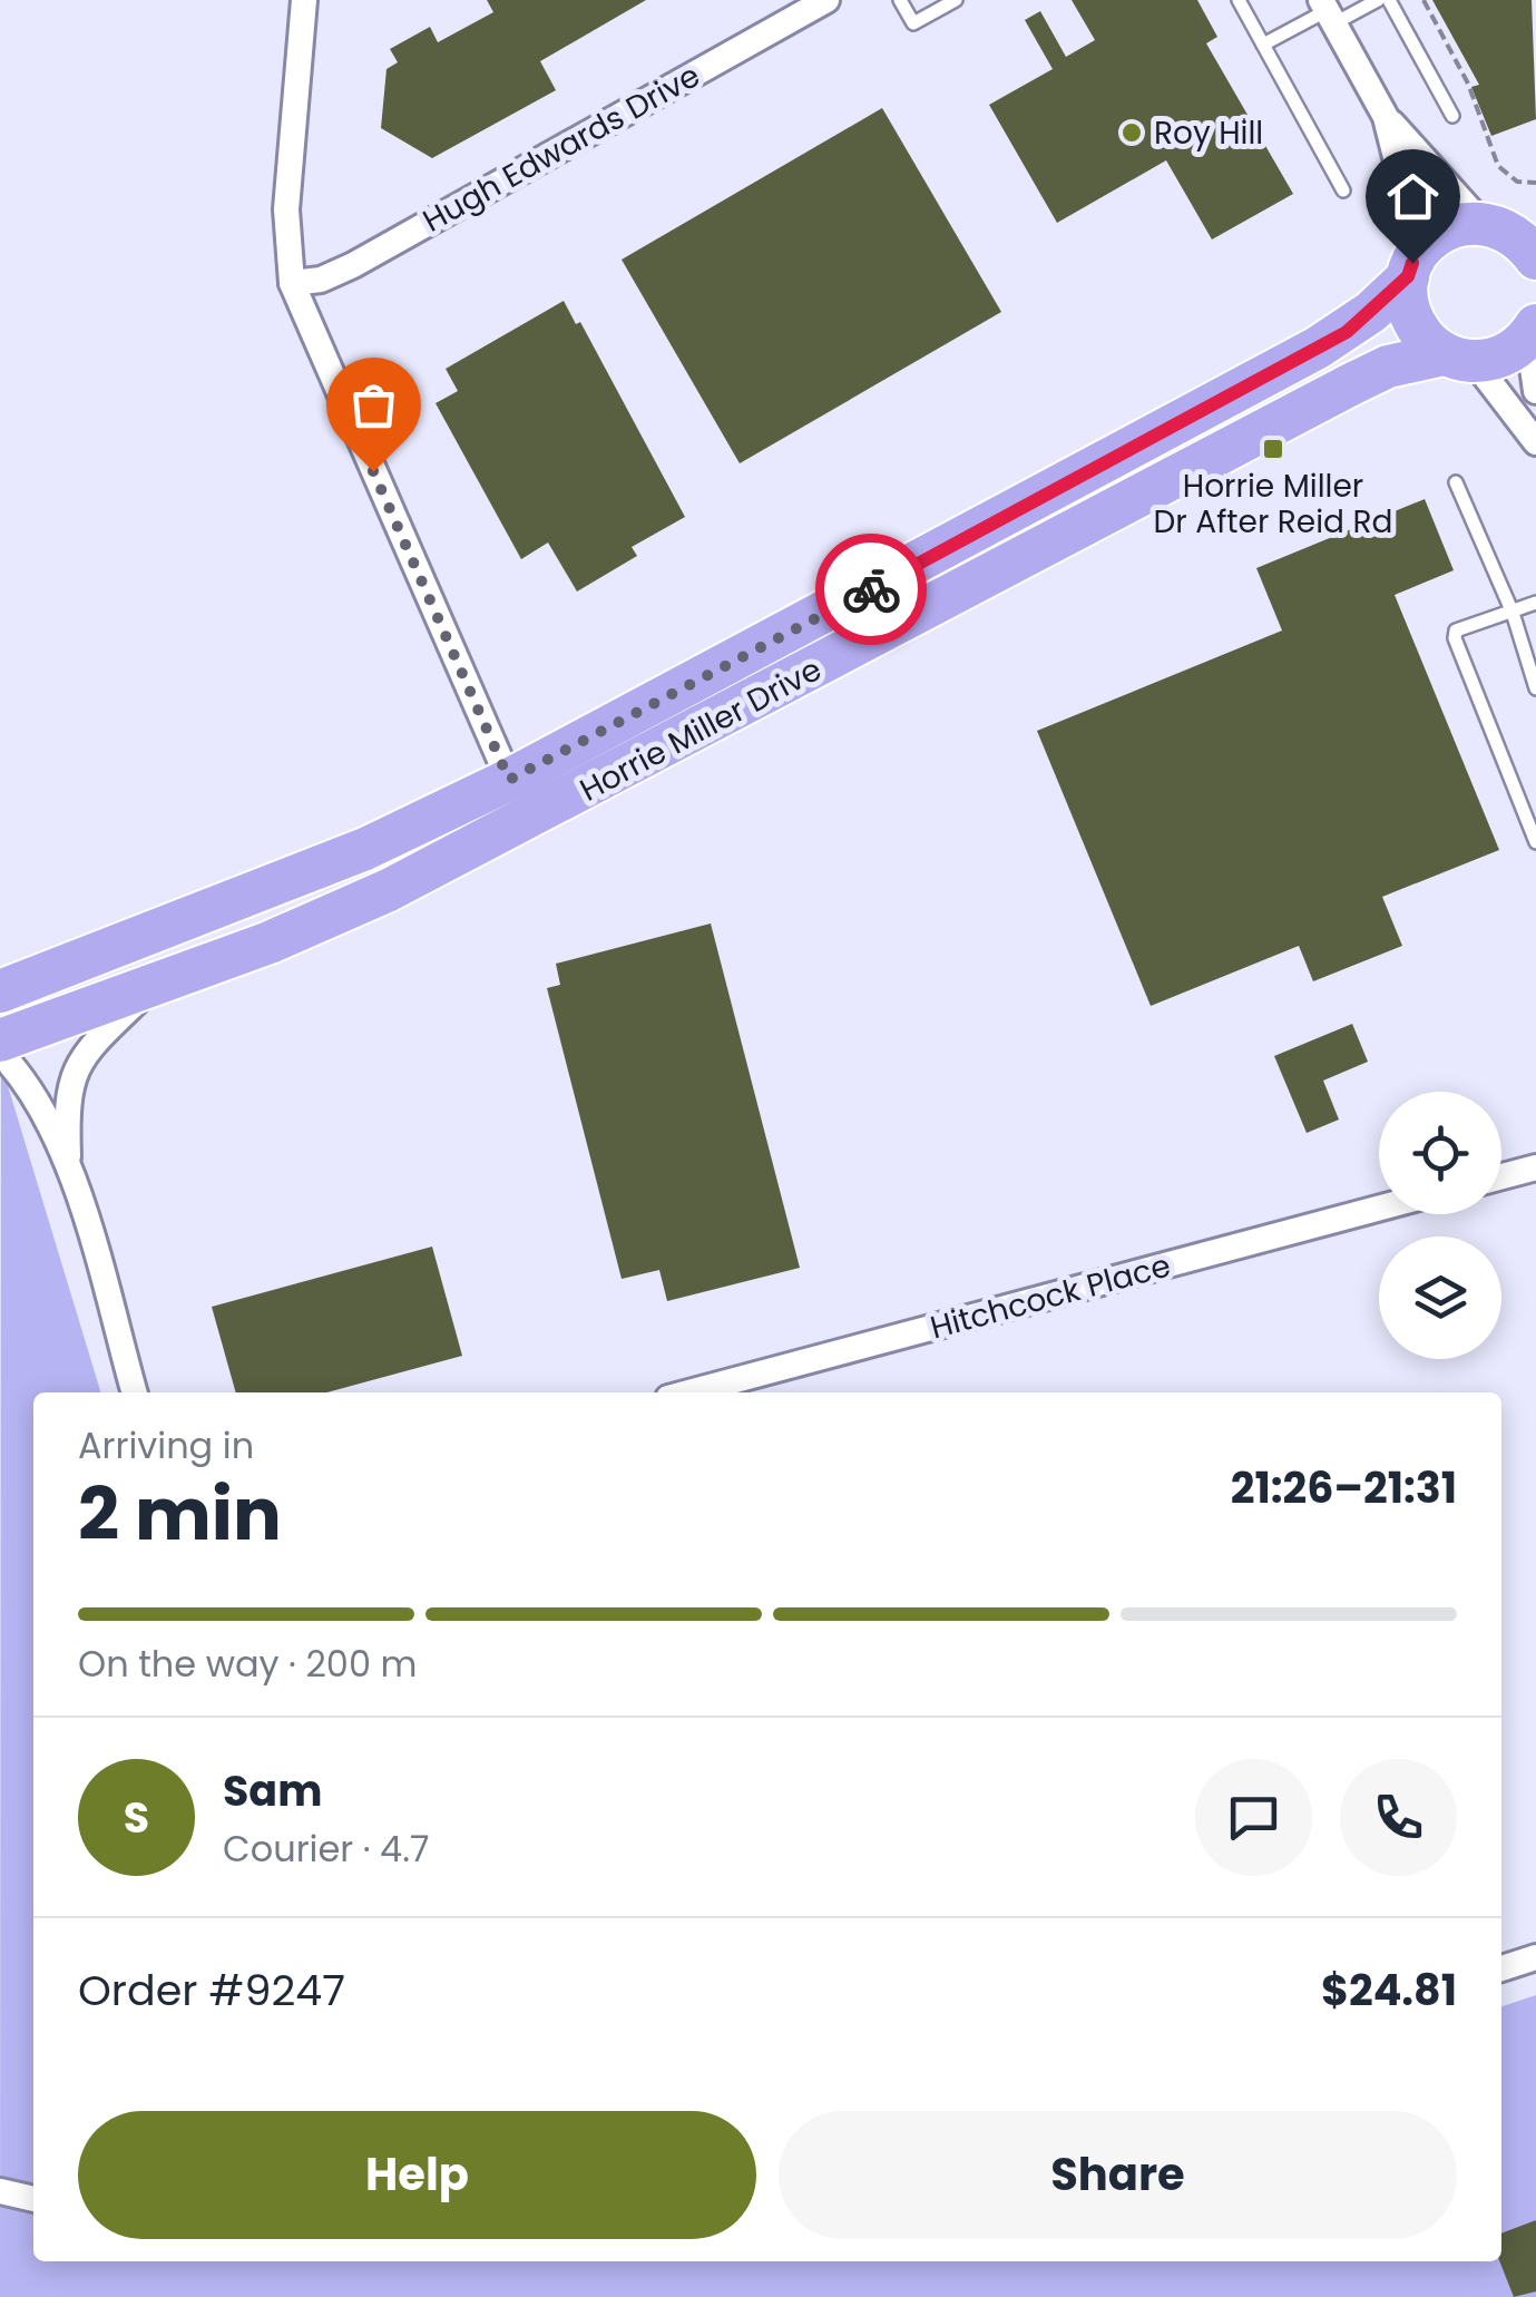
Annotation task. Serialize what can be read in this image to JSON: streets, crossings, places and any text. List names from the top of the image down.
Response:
{
  "streets": {
    "main road": ["Horrie Miller Drive"],
    "street": ["Hugh Edwards Drive", "Hitchcock Place"]
  },
  "places": {
    "other": ["Roy Hill"],
    "transit": ["Horrie Miller Dr After Reid Rd"]
  },
  "page": {
    "heading": ["2 min", "Arriving in", "21:26–21:31"],
    "panel": [
      "Sam",
      "Courier · 4.7",
      "Order #9247",
      "$24.81"
    ],
    "bar": "On the way · 200 m",
    "round": "S",
    "buttons": ["Help", "Share"]
  }
}
